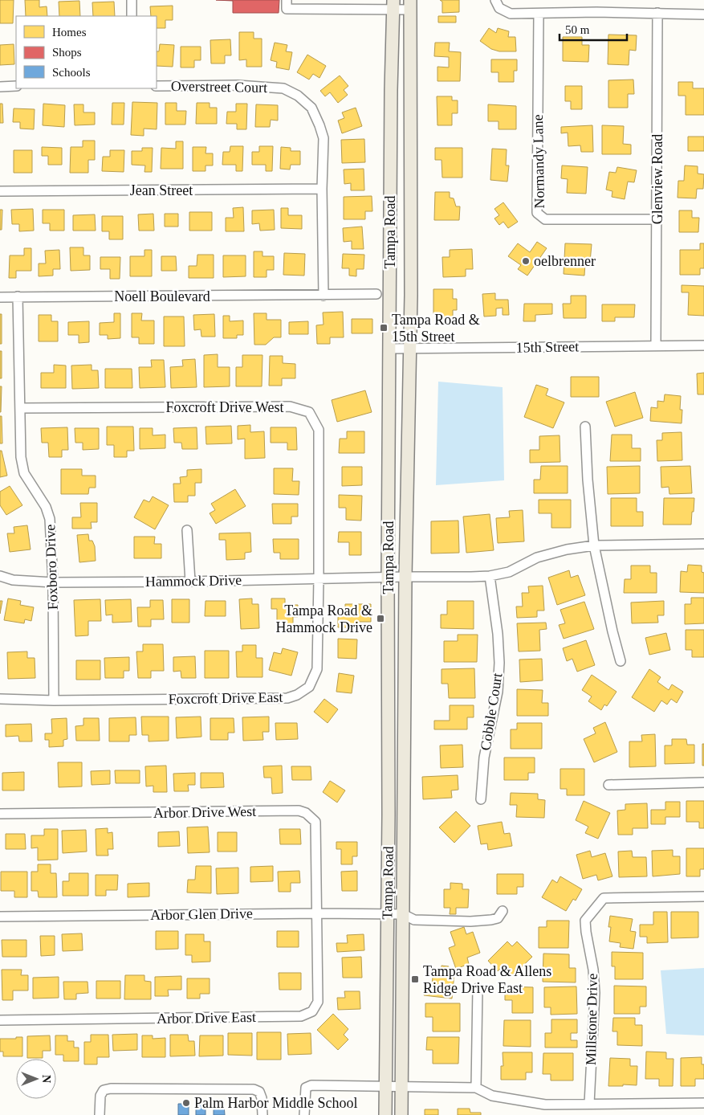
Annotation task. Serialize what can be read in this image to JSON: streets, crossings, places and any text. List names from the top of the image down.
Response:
{
  "streets": {
    "main road": ["Tampa Road"],
    "street": [
      "Overstreet Court",
      "Normandy Lane",
      "Glenview Road",
      "Jean Street",
      "Noell Boulevard",
      "15th Street",
      "Foxcroft Drive West",
      "Foxboro Drive",
      "Hammock Drive",
      "Foxcroft Drive East",
      "Cobble Court",
      "Arbor Drive West",
      "Arbor Glen Drive",
      "Arbor Drive East",
      "Millstone Drive"
    ]
  },
  "crossings": [
    ["Overstreet Court", "Jean Street"],
    ["Normandy Lane", "Glenview Road"],
    ["Glenview Road", "15th Street"],
    ["Tampa Road", "15th Street"],
    ["Tampa Road", "Hammock Drive"],
    ["Tampa Road", "Arbor Glen Drive"],
    ["Noell Boulevard", "Foxboro Drive"],
    ["Foxcroft Drive West", "Foxboro Drive"],
    ["Foxcroft Drive West", "Hammock Drive"],
    ["Foxcroft Drive West", "Foxcroft Drive East"],
    ["Foxboro Drive", "Hammock Drive"],
    ["Foxboro Drive", "Foxcroft Drive East"],
    ["Hammock Drive", "Foxcroft Drive East"],
    ["Hammock Drive", "Cobble Court"],
    ["Arbor Drive West", "Arbor Glen Drive"],
    ["Arbor Drive West", "Arbor Drive East"],
    ["Arbor Glen Drive", "Arbor Drive East"]
  ],
  "places": {
    "other": ["oelbrenner", "Palm Harbor Middle School"],
    "transit": ["Tampa Road & 15th Street", "Tampa Road & Hammock Drive", "Tampa Road & Allens Ridge Drive East"]
  },
  "legend": ["Homes", "Shops", "Schools"],
  "scale_bar": "50 m",
  "north": "right"
}
